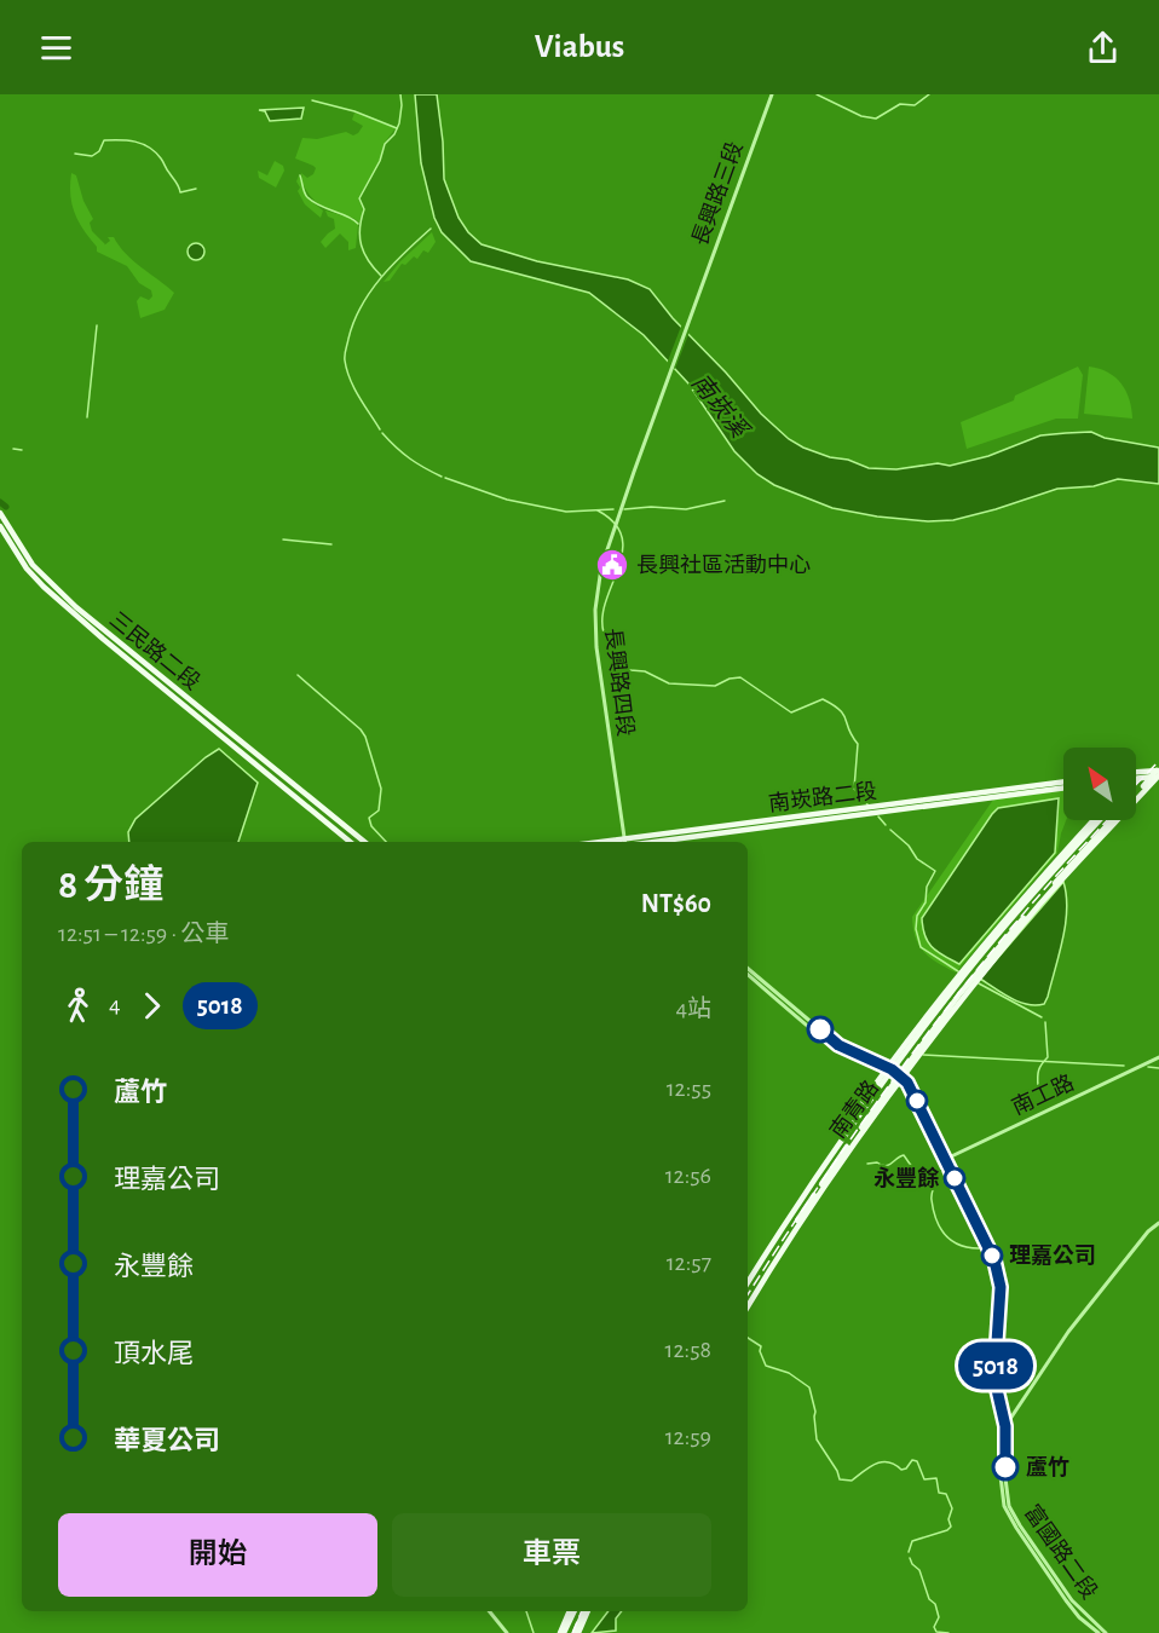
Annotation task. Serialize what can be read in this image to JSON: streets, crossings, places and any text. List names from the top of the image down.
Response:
{
  "streets": {
    "main road": ["三民路二段", "南崁路二段", "南青路"],
    "street": [
      "長興路三段",
      "長興路四段",
      "南工路",
      "富國路二段"
    ]
  },
  "crossings": [
    ["長興路三段", "長興路四段"],
    ["南工路", "富國路二段"],
    ["南青路", "富國路二段"]
  ],
  "water": ["南崁溪"],
  "places": {
    "public building": ["長興社區活動中心"],
    "other": ["永豐餘", "理嘉公司", "蘆竹"]
  },
  "lines": ["bus line 5018"],
  "north": "top left",
  "page": {
    "header": "Viabus",
    "on_map": "5018",
    "heading": ["8 分鐘", "12:51 – 12:59 · 公車", "NT$60"],
    "legs": ["4", "5018", "4站"],
    "list": [
      {
        "name": "蘆竹",
        "value": "12:55"
      },
      {
        "name": "理嘉公司",
        "value": "12:56"
      },
      {
        "name": "永豐餘",
        "value": "12:57"
      },
      {
        "name": "頂水尾",
        "value": "12:58"
      },
      {
        "name": "華夏公司",
        "value": "12:59"
      }
    ],
    "buttons": ["開始", "車票"]
  }
}
